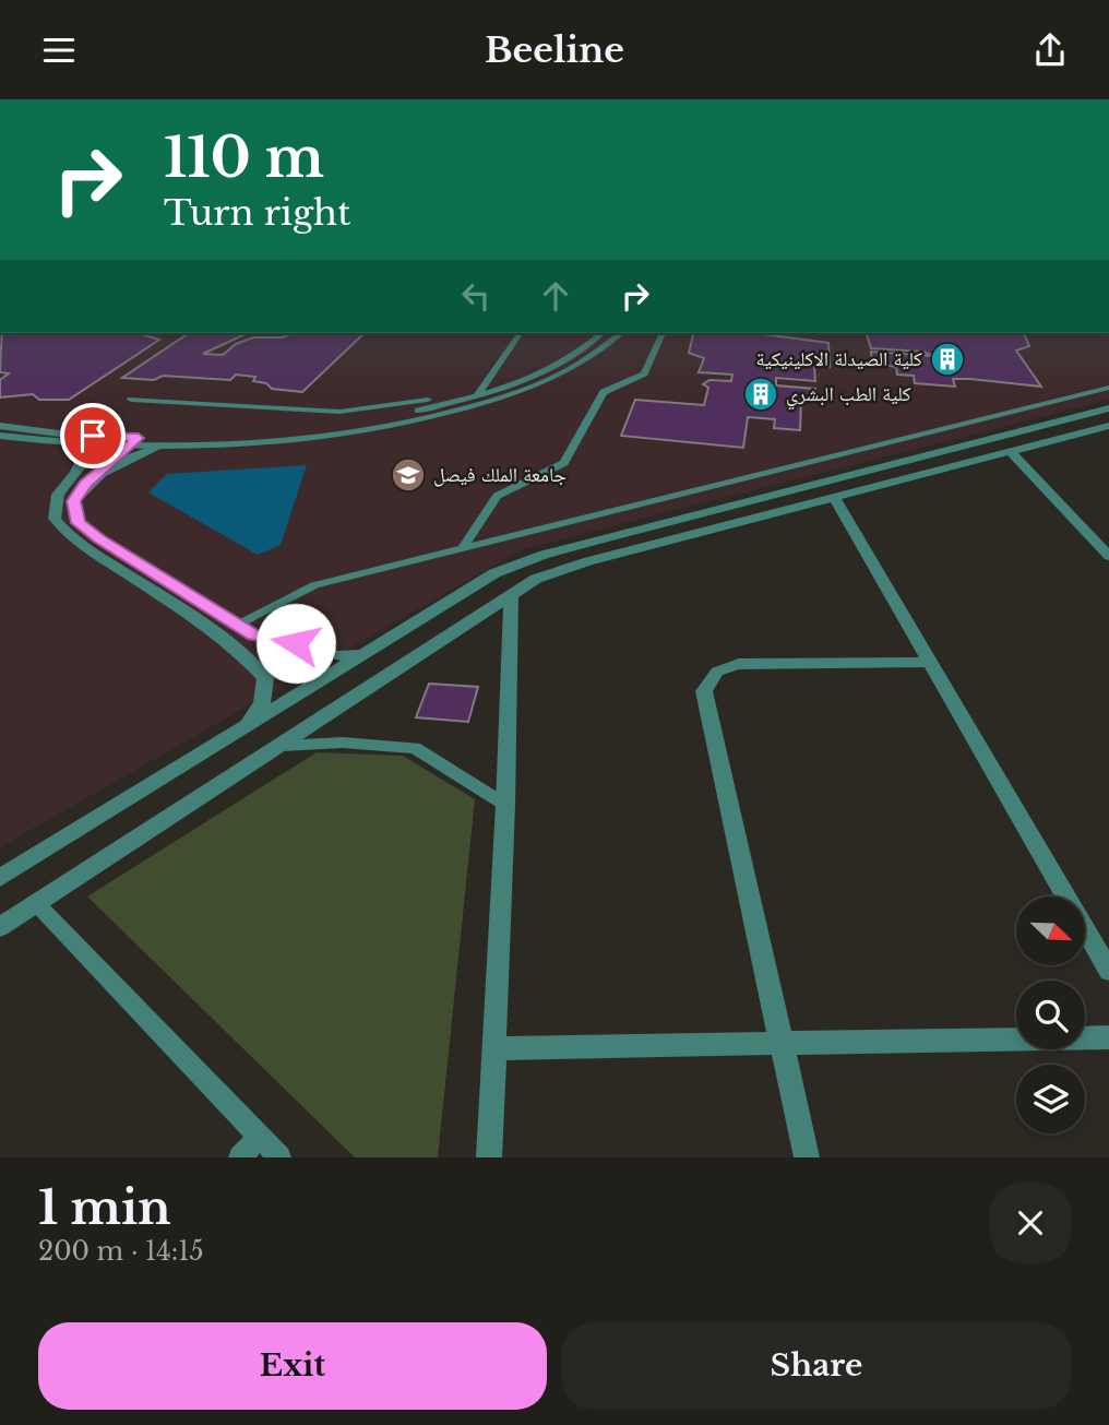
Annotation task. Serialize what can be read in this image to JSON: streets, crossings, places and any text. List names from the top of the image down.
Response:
{
  "places": {
    "building": ["كلية الصيدلة الاكلينيكية", "كلية الطب البشري"],
    "school or university": ["جامعة الملك فيصل"]
  },
  "north": "bottom right",
  "page": {
    "header": "Beeline",
    "turn": ["110 m", "Turn right"],
    "heading": ["1 min", "200 m · 14:15"],
    "buttons": ["Exit", "Share"]
  }
}
